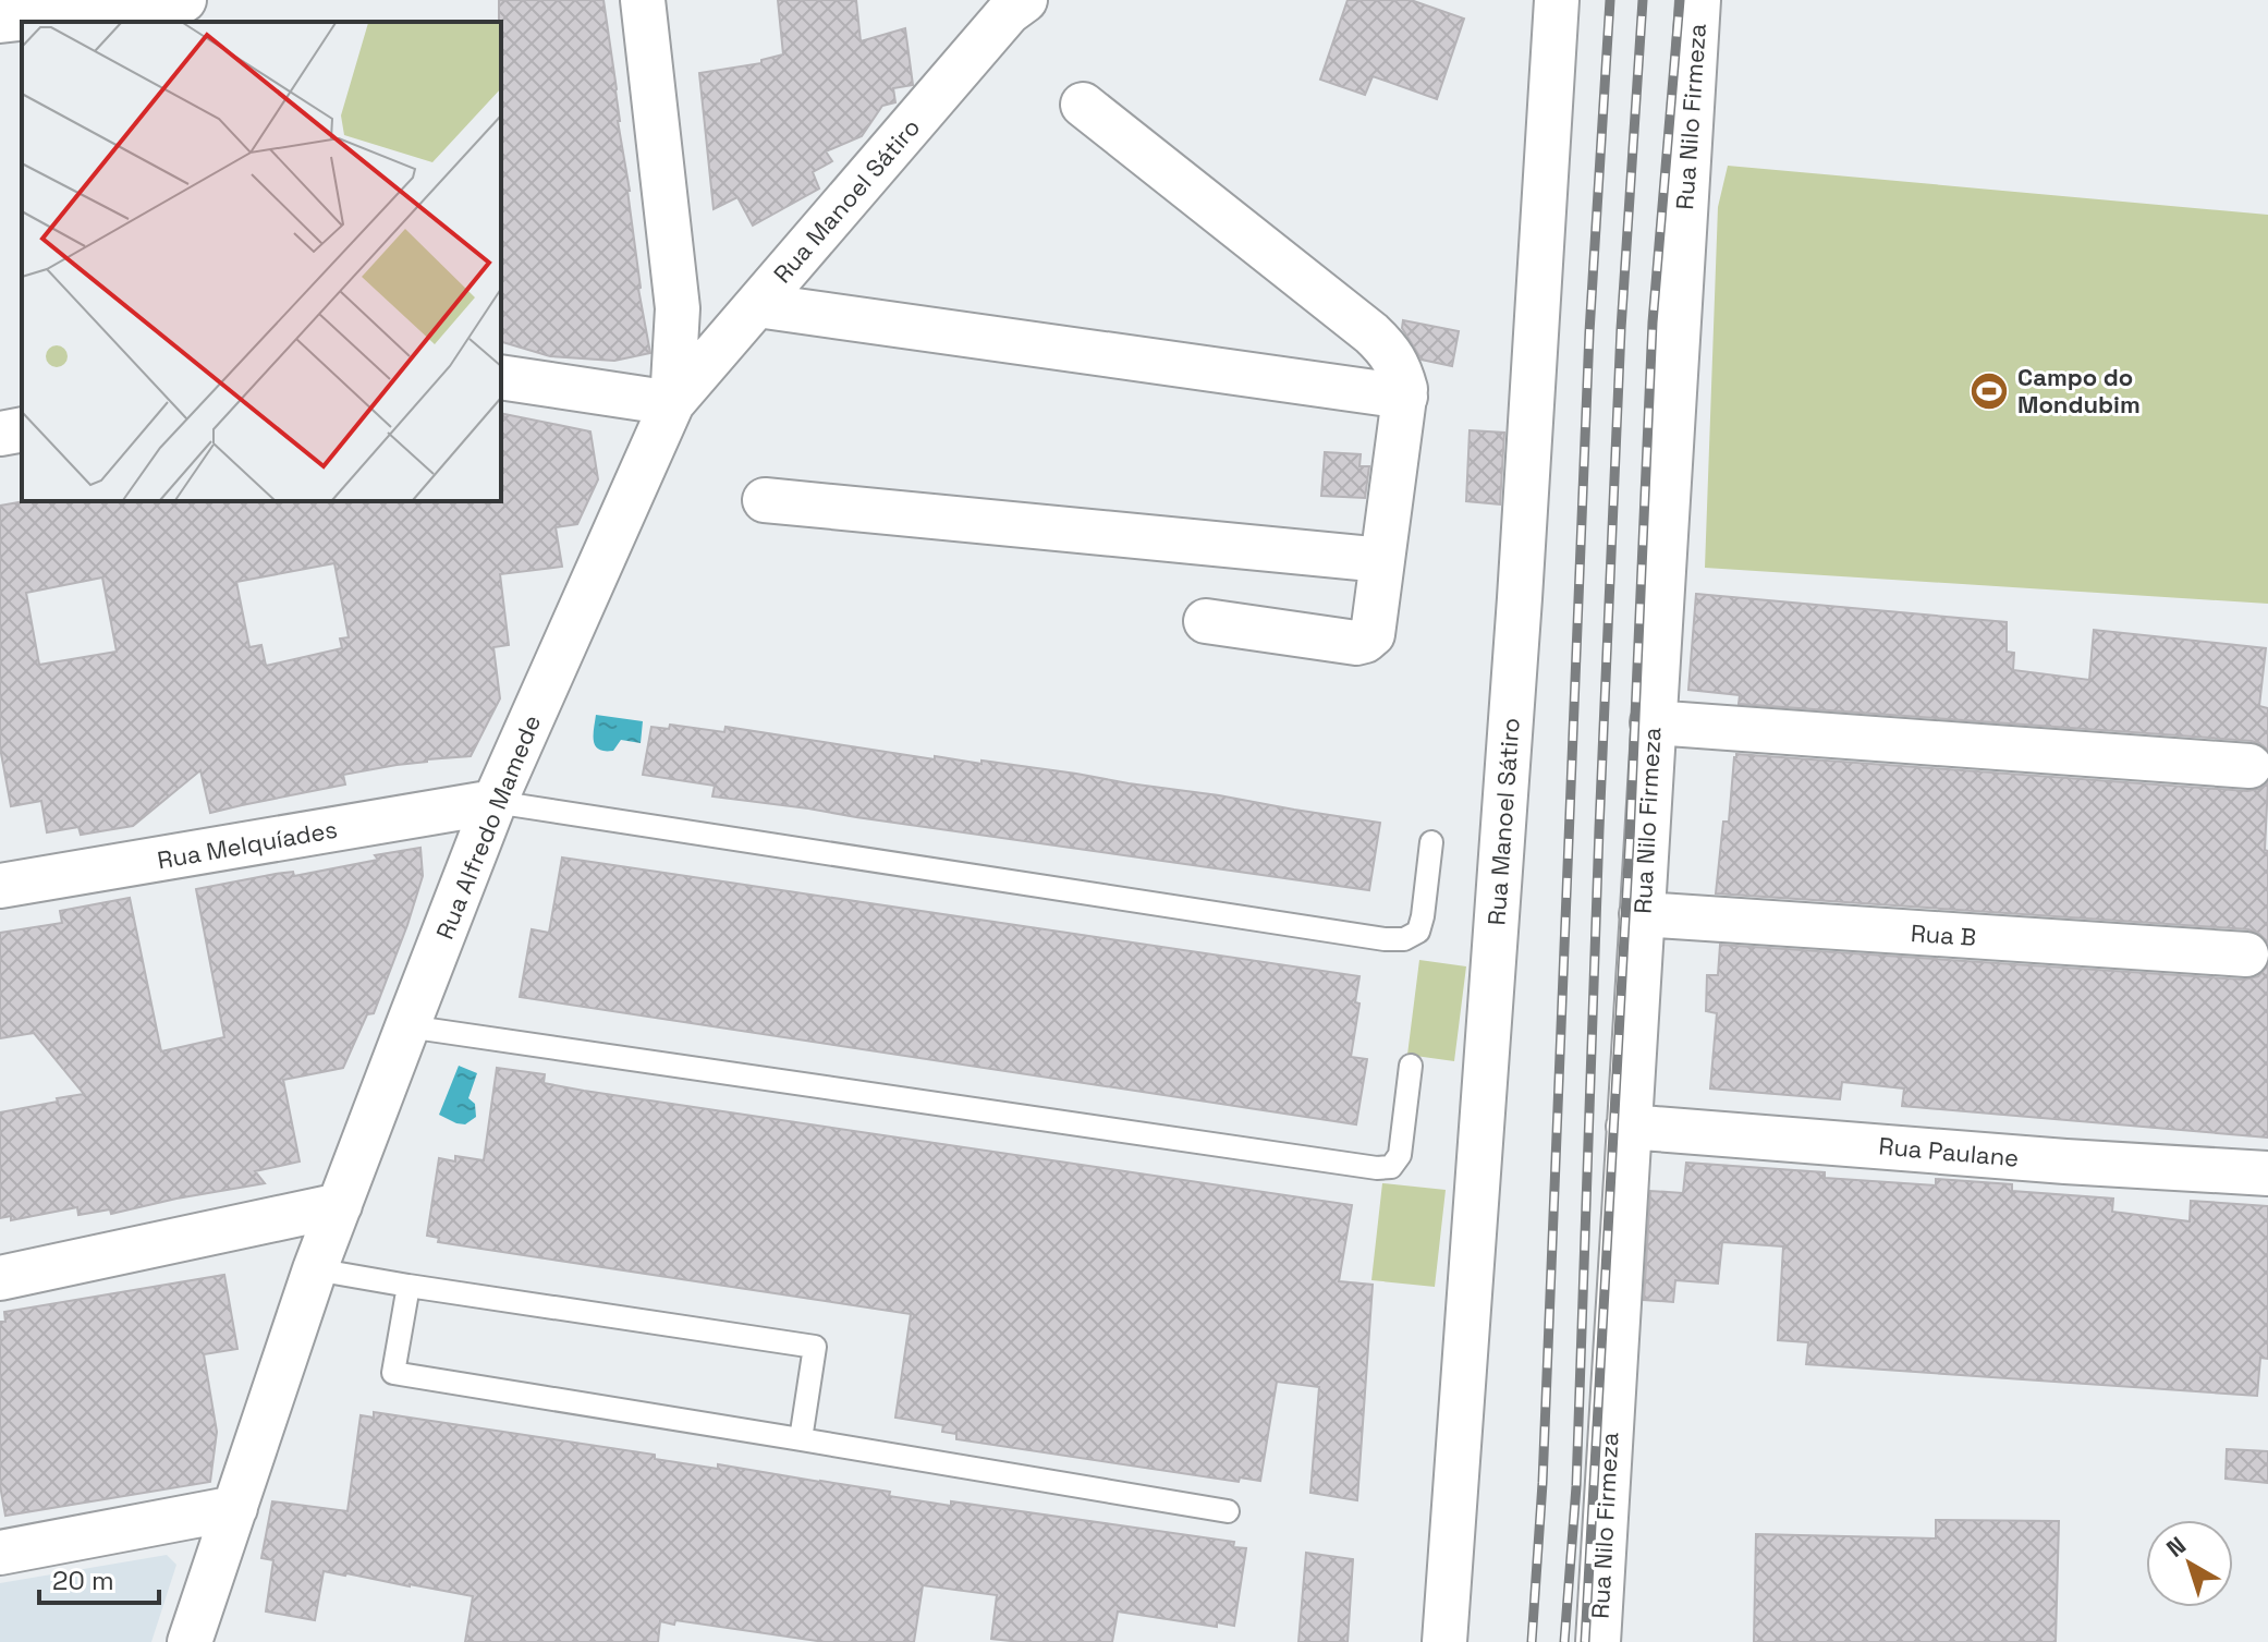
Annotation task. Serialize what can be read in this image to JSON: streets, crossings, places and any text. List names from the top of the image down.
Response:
{
  "streets": {
    "street": [
      "Rua Nilo Firmeza",
      "Rua Manoel Sátiro",
      "Rua Alfredo Mamede",
      "Rua Melquíades",
      "Rua B",
      "Rua Paulane"
    ]
  },
  "crossings": [
    ["Rua Nilo Firmeza", "Rua B"],
    ["Rua Nilo Firmeza", "Rua Paulane"],
    ["Rua Manoel Sátiro", "Rua Alfredo Mamede"],
    ["Rua Alfredo Mamede", "Rua Melquíades"]
  ],
  "places": {
    "sports": ["Campo do Mondubim"]
  },
  "scale_bar": "20 m",
  "north": "top left"
}
